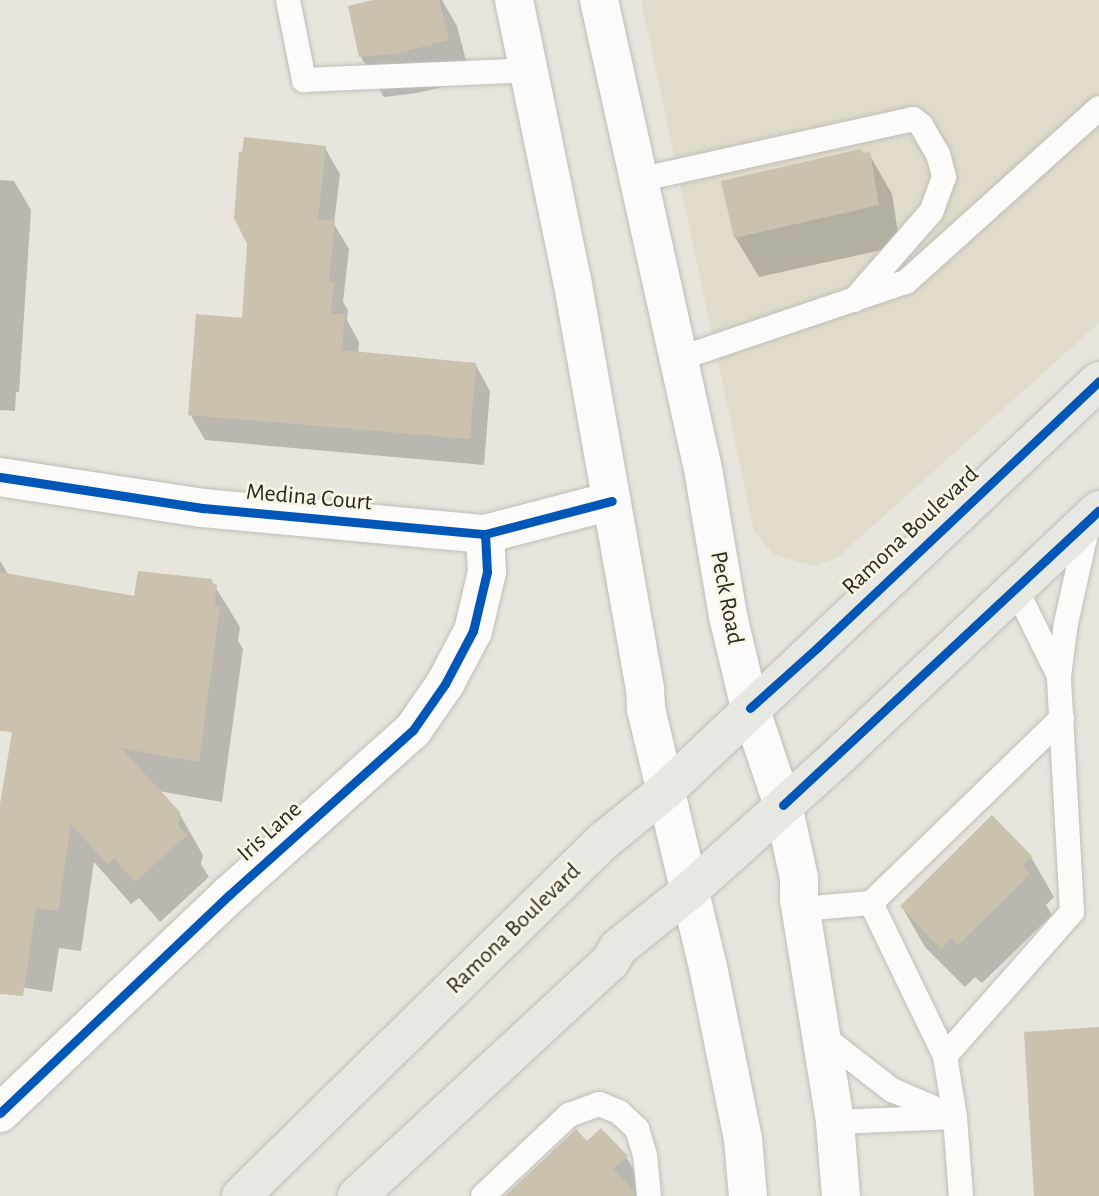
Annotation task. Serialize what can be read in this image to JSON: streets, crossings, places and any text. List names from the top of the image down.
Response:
{
  "streets": {
    "main road": [
      "Medina Court",
      "Ramona Boulevard",
      "Peck Road",
      "Iris Lane"
    ]
  },
  "crossings": [
    ["Medina Court", "Iris Lane"],
    ["Ramona Boulevard", "Peck Road"]
  ]
}
